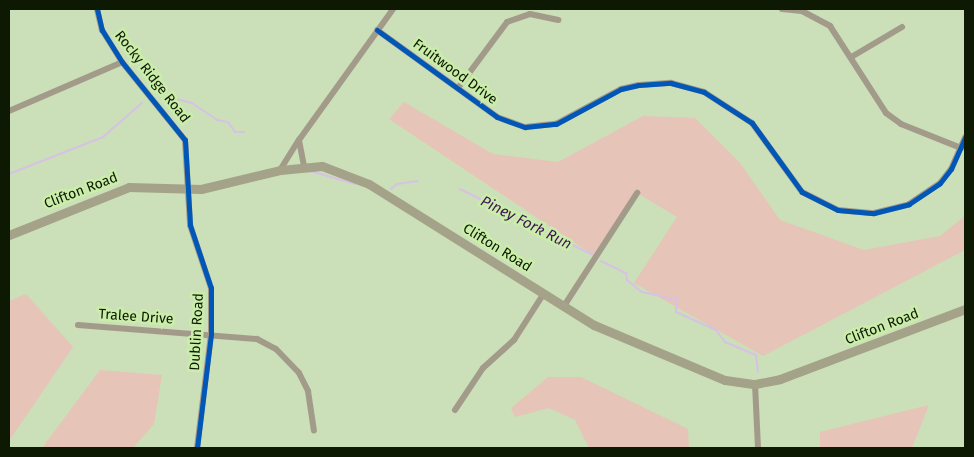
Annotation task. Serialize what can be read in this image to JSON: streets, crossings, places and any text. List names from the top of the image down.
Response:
{
  "streets": {
    "main road": ["Clifton Road"],
    "street": [
      "Fruitwood Drive",
      "Rocky Ridge Road",
      "Tralee Drive",
      "Dublin Road"
    ]
  },
  "crossings": [
    ["Rocky Ridge Road", "Clifton Road"],
    ["Rocky Ridge Road", "Dublin Road"],
    ["Clifton Road", "Dublin Road"],
    ["Tralee Drive", "Dublin Road"]
  ],
  "water": ["Piney Fork Run"]
}
